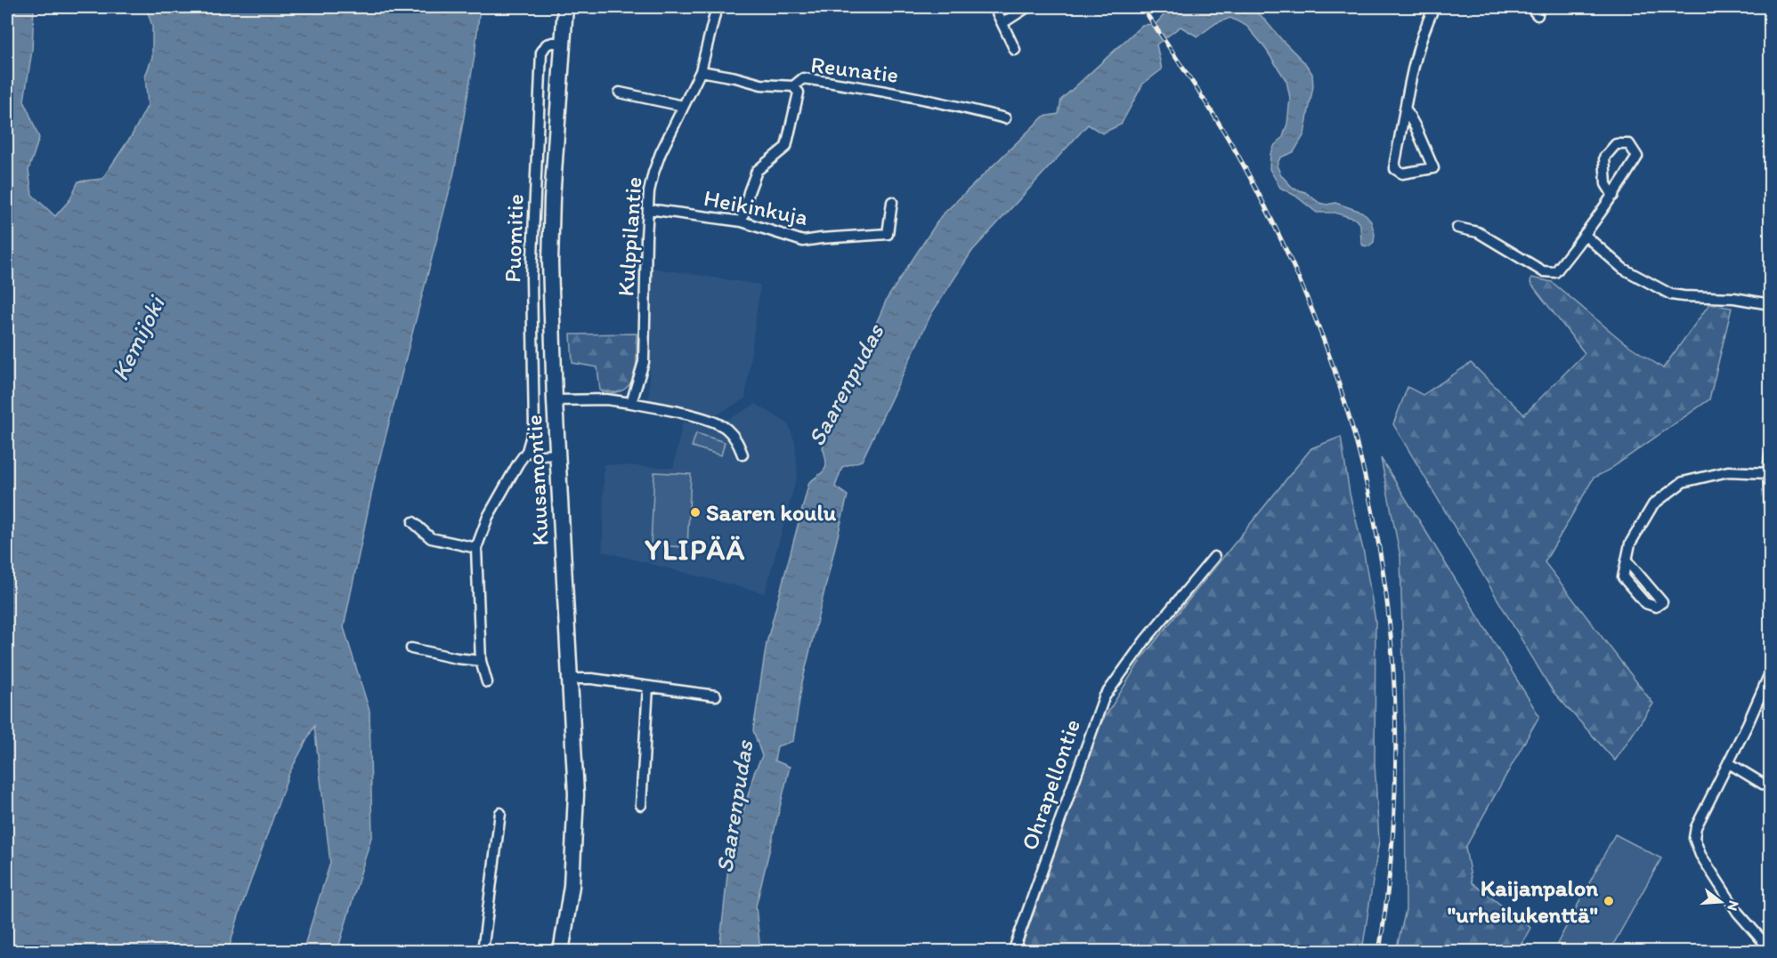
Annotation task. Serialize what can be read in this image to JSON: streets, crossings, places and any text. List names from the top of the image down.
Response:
{
  "streets": {
    "main road": ["Kuusamontie"],
    "street": [
      "Reunatie",
      "Heikinkuja",
      "Kulppilantie",
      "Puomitie",
      "Ohrapellontie"
    ]
  },
  "crossings": [
    ["Reunatie", "Kulppilantie"],
    ["Heikinkuja", "Kulppilantie"],
    ["Puomitie", "Kuusamontie"]
  ],
  "districts": ["YLIPÄÄ"],
  "water": ["Kemijoki", "Saarenpudas"],
  "places": ["Saaren koulu", "Kaijanpalon \"urheilukenttä\""],
  "north": "right"
}
